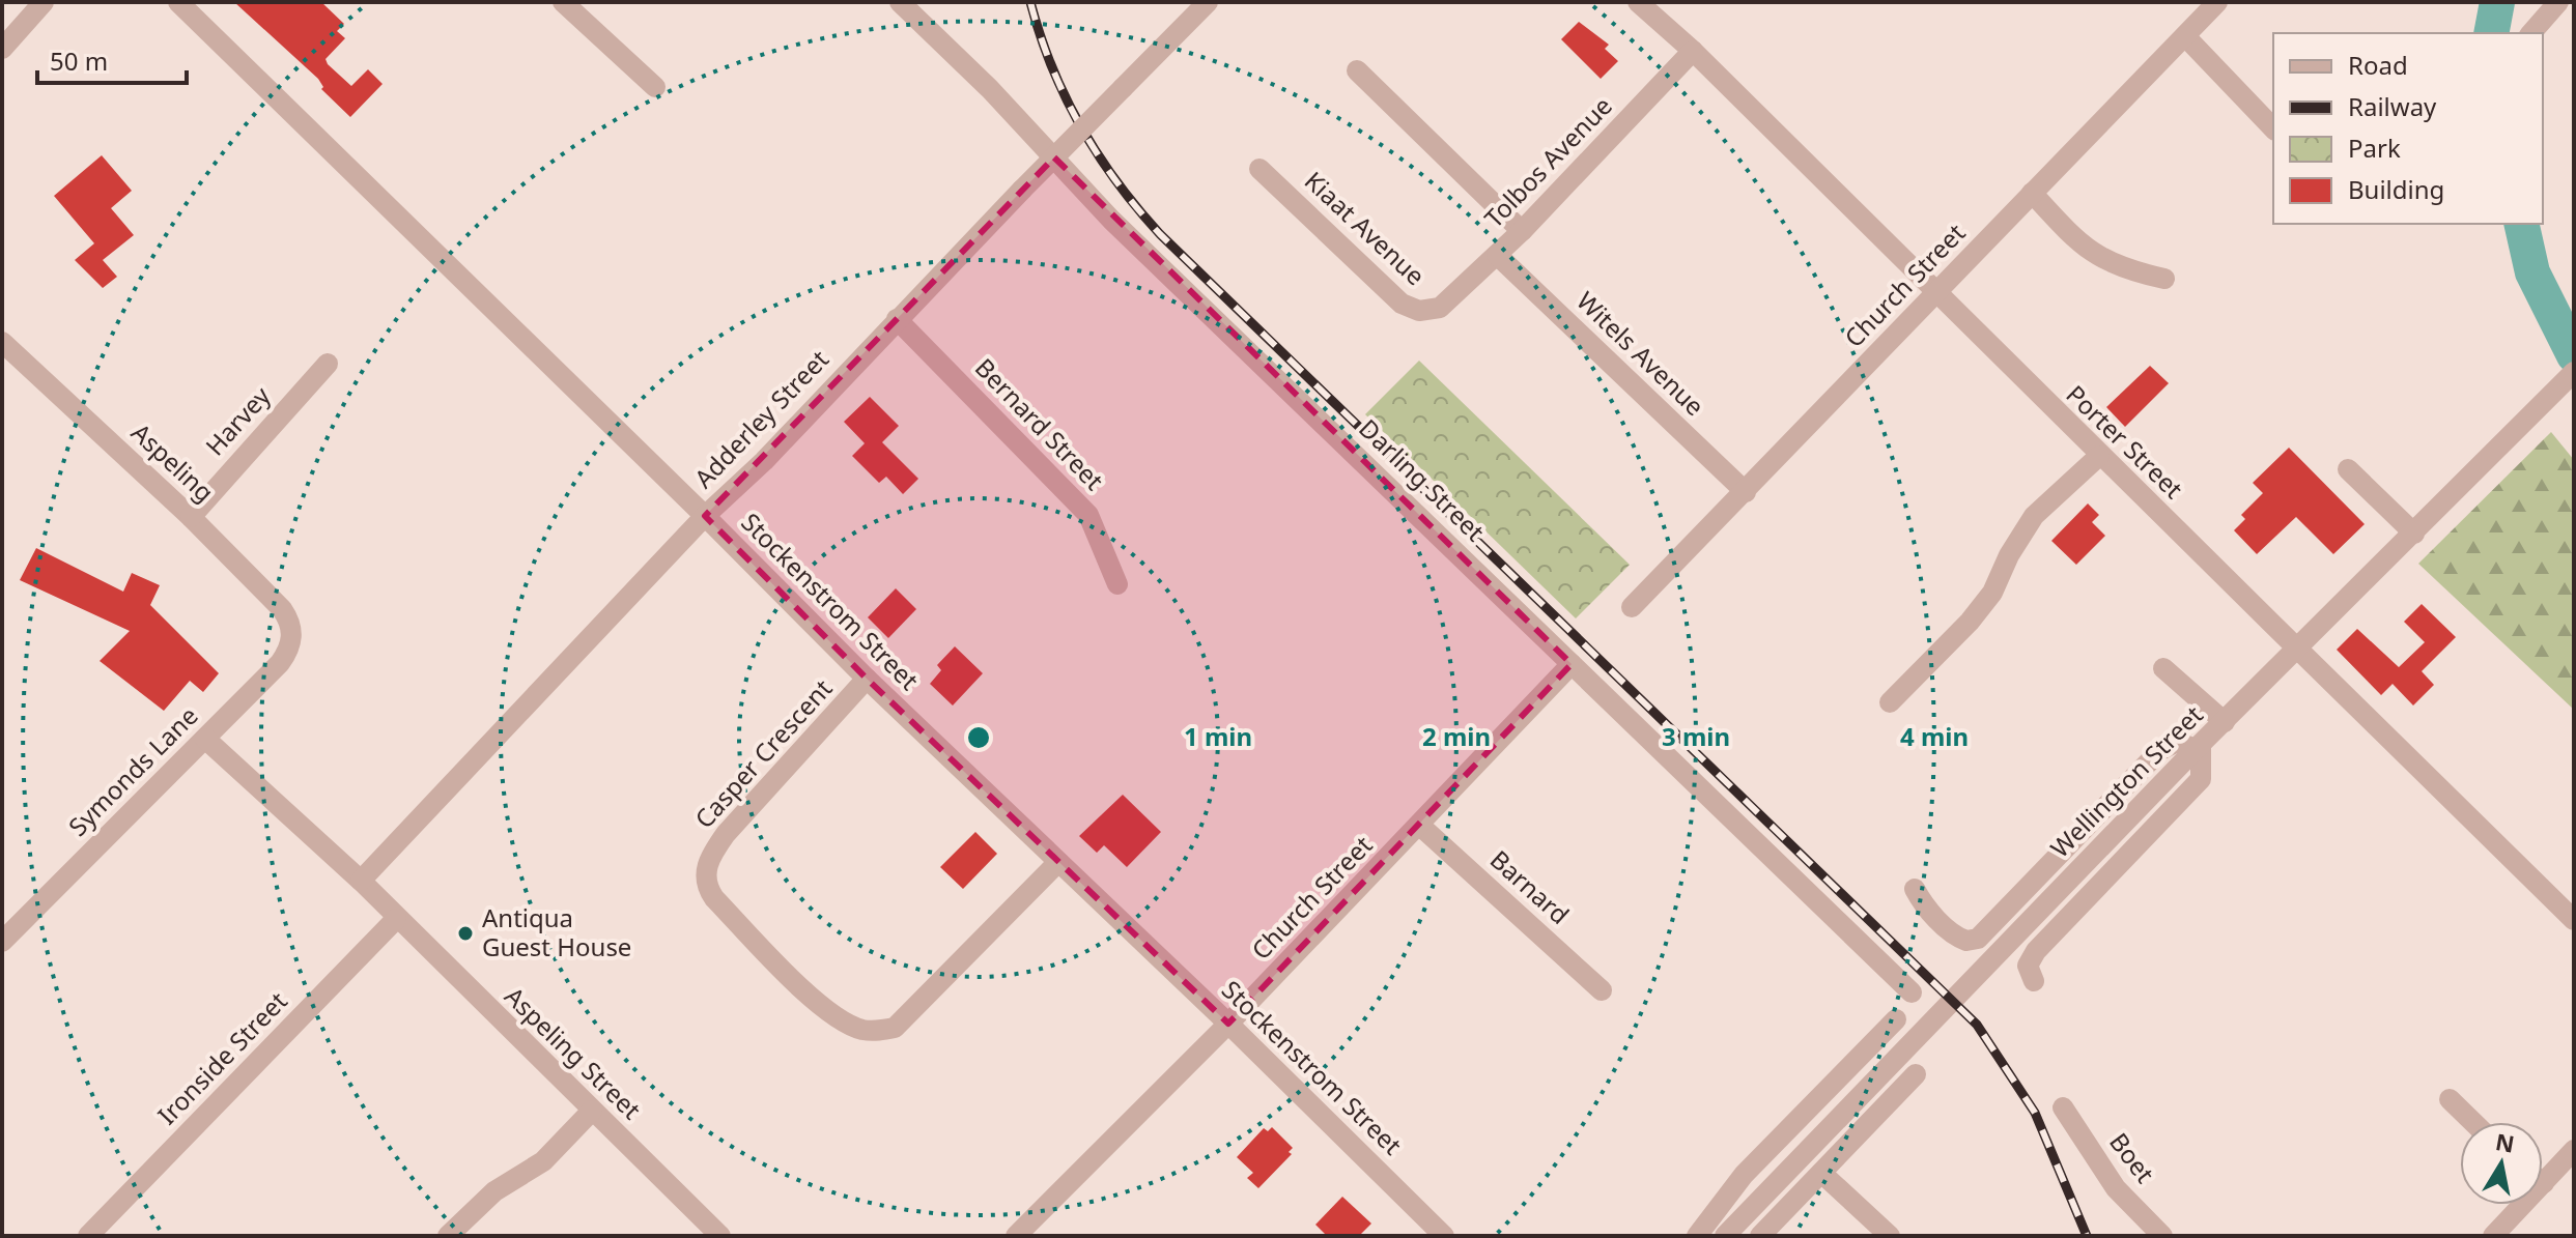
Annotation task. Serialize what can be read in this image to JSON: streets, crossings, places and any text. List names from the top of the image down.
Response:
{
  "streets": {
    "street": [
      "Tolbos Avenue",
      "Kiaat Avenue",
      "Church Street",
      "Witels Avenue",
      "Adderley Street",
      "Harvey",
      "Bernard Street",
      "Porter Street",
      "Aspeling",
      "Darling Street",
      "Stockenstrom Street",
      "Casper Crescent",
      "Symonds Lane",
      "Wellington Street",
      "Barnard",
      "Aspeling Street",
      "Ironside Street",
      "Boet"
    ]
  },
  "crossings": [
    ["Tolbos Avenue", "Kiaat Avenue"],
    ["Tolbos Avenue", "Witels Avenue"],
    ["Tolbos Avenue", "Porter Street"],
    ["Church Street", "Witels Avenue"],
    ["Church Street", "Porter Street"],
    ["Church Street", "Darling Street"],
    ["Church Street", "Stockenstrom Street"],
    ["Church Street", "Barnard"],
    ["Adderley Street", "Bernard Street"],
    ["Adderley Street", "Stockenstrom Street"],
    ["Adderley Street", "Aspeling Street"],
    ["Harvey", "Aspeling"],
    ["Porter Street", "Wellington Street"],
    ["Aspeling", "Symonds Lane"],
    ["Stockenstrom Street", "Casper Crescent"],
    ["Symonds Lane", "Aspeling Street"],
    ["Aspeling Street", "Ironside Street"]
  ],
  "places": ["Antiqua Guest House"],
  "legend": [
    "Road",
    "Railway",
    "Park",
    "Building"
  ],
  "scale_bar": "50 m",
  "north": "top",
  "rings": [
    "1 min",
    "2 min",
    "3 min",
    "4 min"
  ]
}
